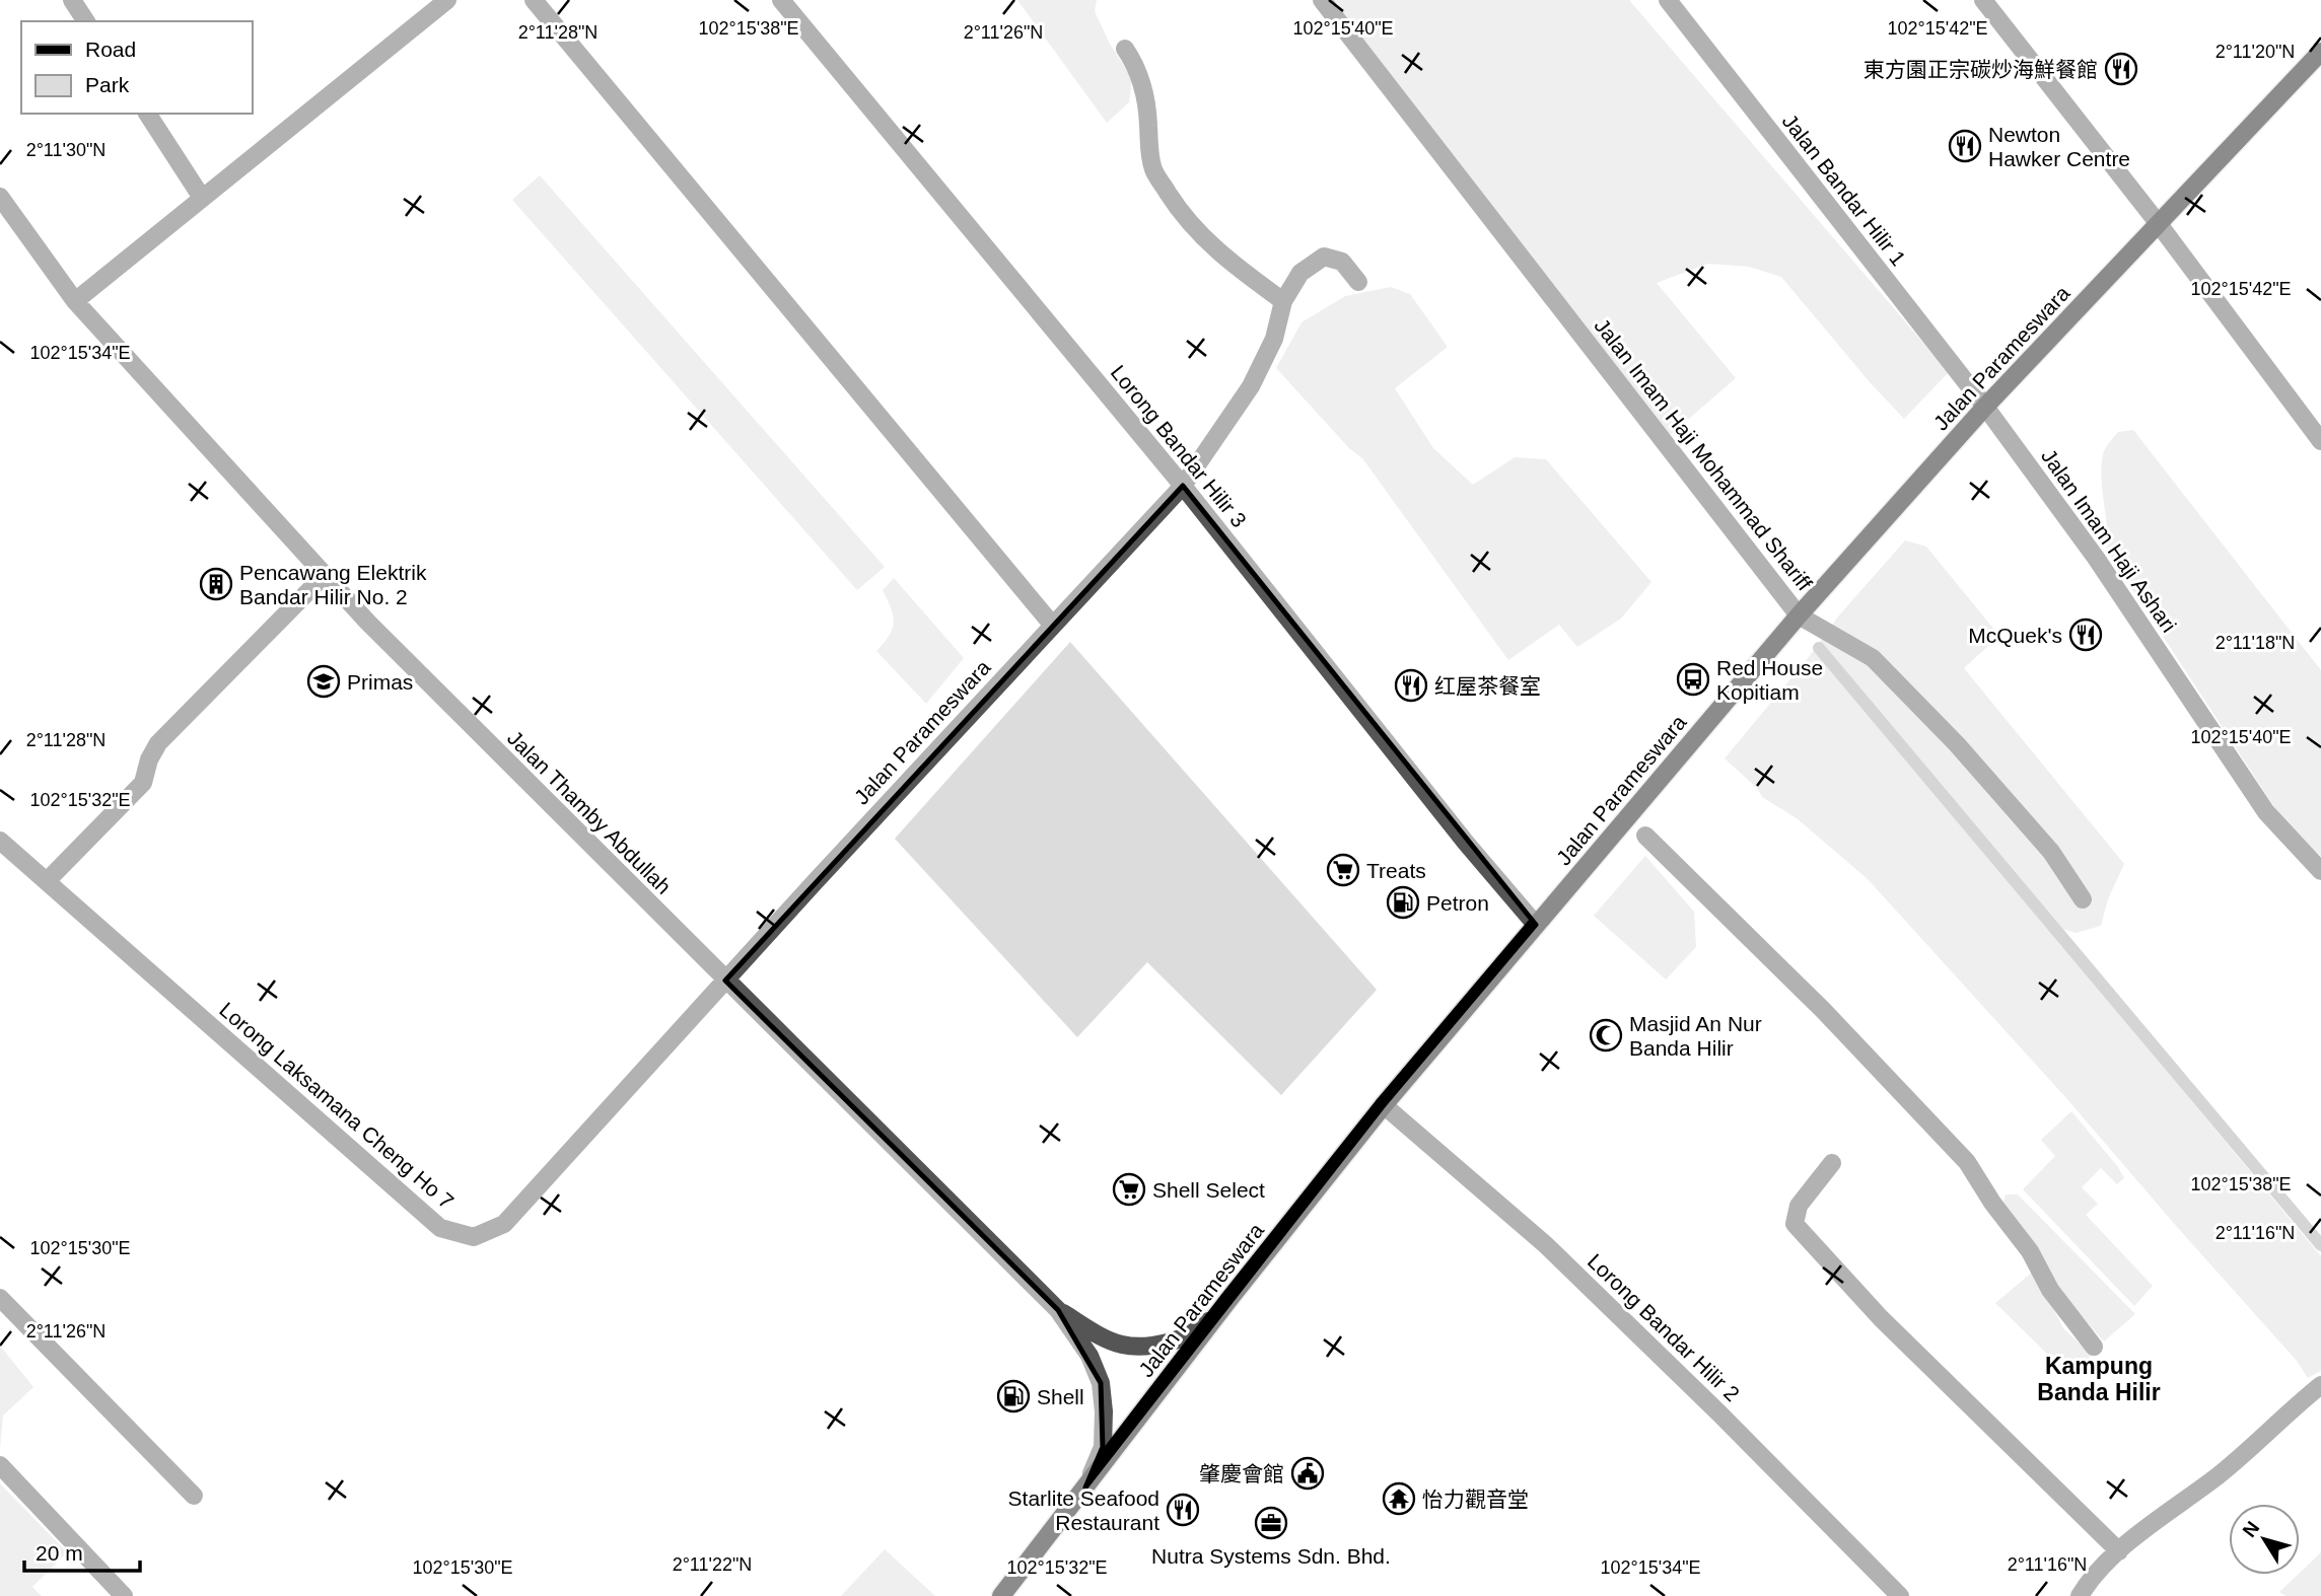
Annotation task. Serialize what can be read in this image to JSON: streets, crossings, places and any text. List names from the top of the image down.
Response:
{
  "streets": {
    "main road": ["Jalan Parameswara"],
    "street": [
      "Jalan Bandar Hilir 1",
      "Lorong Bandar Hilir 3",
      "Jalan Imam Haji Mohammad Shariff",
      "Jalan Imam Haji Ashari",
      "Jalan Thamby Abdullah",
      "Lorong Laksamana Cheng Ho 7",
      "Lorong Bandar Hilir 2"
    ]
  },
  "crossings": [
    ["Jalan Bandar Hilir 1", "Jalan Parameswara"],
    ["Jalan Bandar Hilir 1", "Jalan Imam Haji Ashari"],
    ["Jalan Parameswara", "Lorong Bandar Hilir 3"],
    ["Jalan Parameswara", "Jalan Imam Haji Mohammad Shariff"],
    ["Jalan Parameswara", "Jalan Imam Haji Ashari"],
    ["Jalan Parameswara", "Jalan Thamby Abdullah"],
    ["Jalan Parameswara", "Lorong Laksamana Cheng Ho 7"],
    ["Jalan Parameswara", "Lorong Bandar Hilir 2"],
    ["Jalan Thamby Abdullah", "Lorong Laksamana Cheng Ho 7"]
  ],
  "districts": ["Kampung Banda Hilir"],
  "places": {
    "restaurant": [
      "東方園正宗碳炒海鮮餐館",
      "Newton Hawker Centre",
      "McQuek's",
      "红屋茶餐室",
      "Starlite Seafood Restaurant"
    ],
    "building": ["Pencawang Elektrik Bandar Hilir No. 2"],
    "bus stop": ["Red House Kopitiam"],
    "school or university": ["Primas"],
    "supermarket": ["Treats", "Shell Select"],
    "fuel station": ["Petron", "Shell"],
    "mosque": ["Masjid An Nur Banda Hilir"],
    "public building": ["肇慶會館"],
    "temple": ["怡力觀音堂"],
    "office": ["Nutra Systems Sdn. Bhd."]
  },
  "legend": ["Road", "Park"],
  "scale_bar": "20 m",
  "north": "top left",
  "coordinates": [
    "102°15'38\"E",
    "102°15'40\"E",
    "102°15'42\"E",
    "2°11'28\"N",
    "2°11'26\"N",
    "2°11'20\"N",
    "2°11'30\"N",
    "102°15'34\"E",
    "2°11'18\"N",
    "102°15'32\"E",
    "2°11'16\"N",
    "102°15'30\"E",
    "2°11'22\"N"
  ]
}
